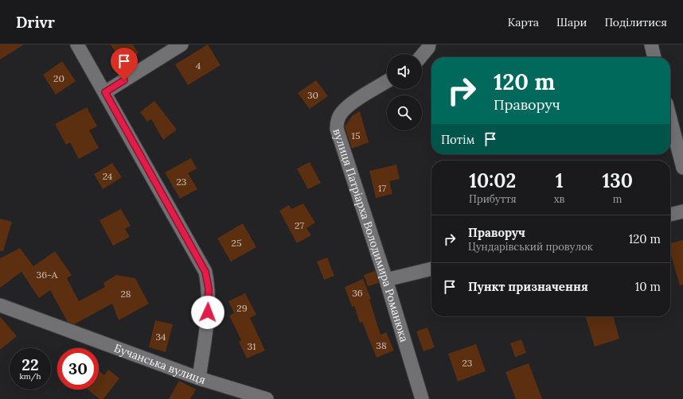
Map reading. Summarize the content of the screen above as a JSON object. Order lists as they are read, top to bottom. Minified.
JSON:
{"streets":{"street":["вулиця Патріарха Володимира Романюка","Бучанська вулиця"]},"house_numbers":["4","20","30","15","24","23","17","27","25","36-А","36","28","29","34","38","31","23"],"page":{"header":"Drivr","nav":["Карта","Шари","Поділитися"],"turn":["120 m","Праворуч"],"then":"Потім","eta":["10:02","Прибуття","1","хв","130","m"],"list":[{"name":"Праворуч","note":"Цундарівський провулок","value":"120 m"},{"name":"Пункт призначення","value":"10 m"}],"speed":"22 km/h","limit":"30"}}
